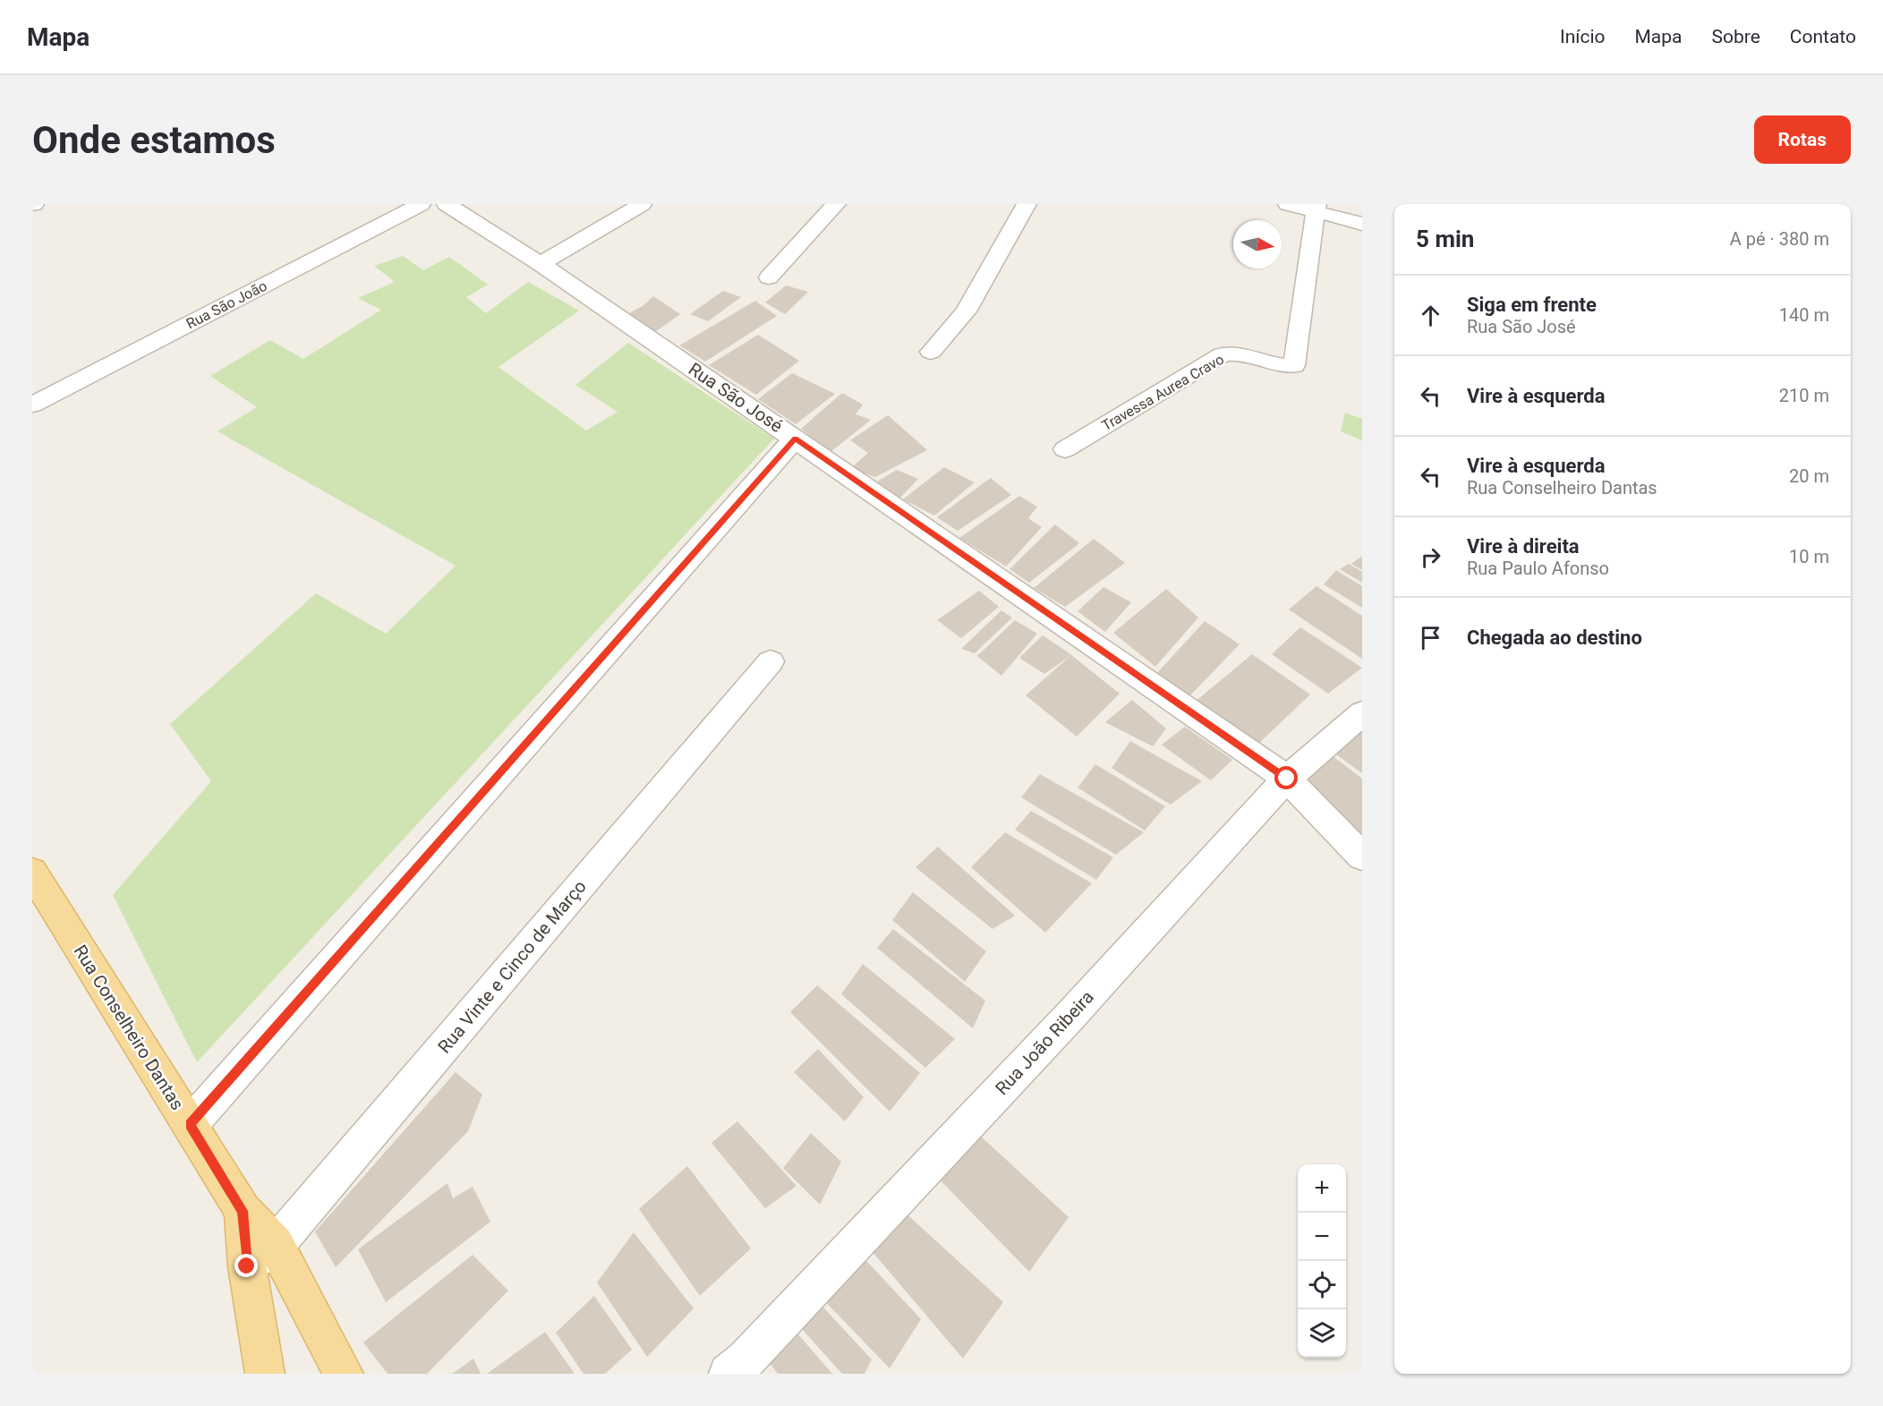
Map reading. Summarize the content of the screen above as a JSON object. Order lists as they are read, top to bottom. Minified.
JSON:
{"streets":{"main road":["Rua Conselheiro Dantas"],"street":["Rua São João","Travessa Aurea Cravo","Rua São José","Rua Vinte e Cinco de Março","Rua João Ribeira"]},"crossings":[["Rua São José","Rua João Ribeira"],["Rua Vinte e Cinco de Março","Rua Conselheiro Dantas"]],"north":"right","page":{"header":"Mapa","nav":["Início","Mapa","Sobre","Contato"],"buttons":"Rotas","title":"Onde estamos","heading":["5 min","A pé · 380 m"],"list":[["Siga em frente","Rua São José","140 m"],["Vire à esquerda","210 m"],["Vire à esquerda","Rua Conselheiro Dantas","20 m"],["Vire à direita","Rua Paulo Afonso","10 m"],"Chegada ao destino"],"map_buttons":["+","−"]}}
